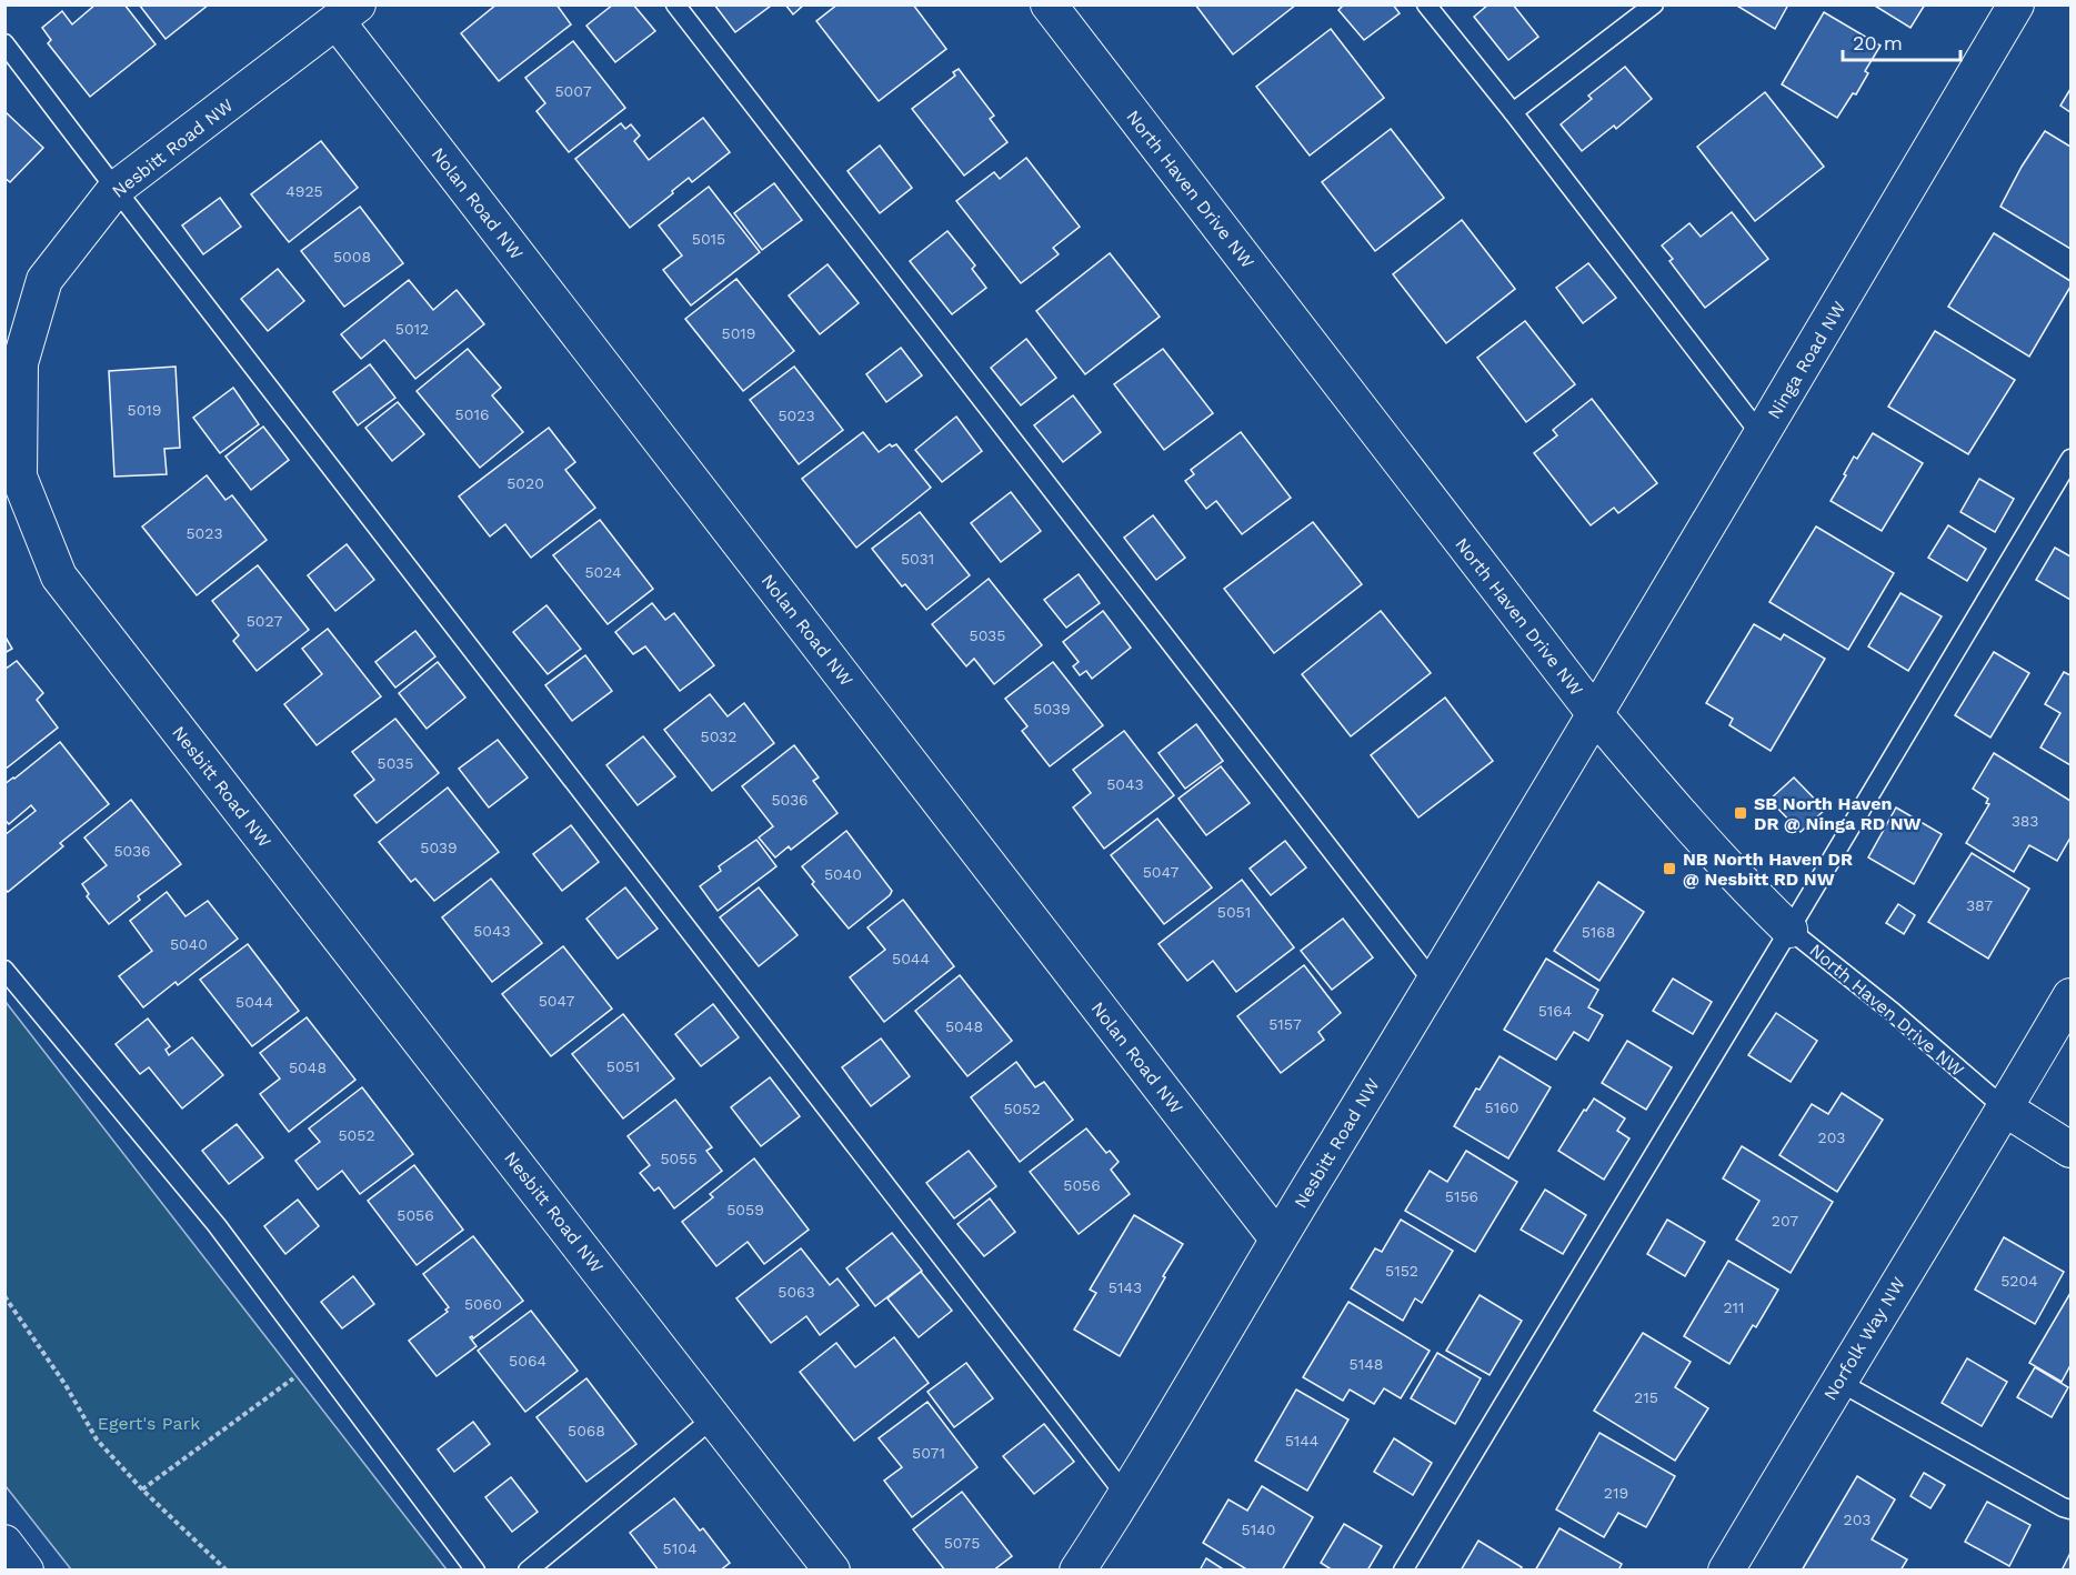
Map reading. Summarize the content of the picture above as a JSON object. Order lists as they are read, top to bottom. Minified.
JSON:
{"streets":{"street":["Nesbitt Road NW","North Haven Drive NW","Nolan Road NW","Ninga Road NW","Norfolk Way NW"]},"crossings":[["Nesbitt Road NW","North Haven Drive NW"],["Nesbitt Road NW","Nolan Road NW"],["Nesbitt Road NW","Ninga Road NW"],["North Haven Drive NW","Ninga Road NW"],["North Haven Drive NW","Norfolk Way NW"]],"parks":["Egert's Park"],"places":{"transit":["SB North Haven DR @ Ninga RD NW","NB North Haven DR @ Nesbitt RD NW"]},"house_numbers":["5007","4925","5015","5008","5012","5019","5019","5016","5023","5020","5023","5031","5024","5027","5035","5039","5032","5035","5043","5036","383","5039","5036","5047","5040","387","5051","5043","5168","5040","5044","5047","5044","5164","5157","5048","5051","5048","5160","5052","5052","203","5055","5056","5156","5059","5056","207","5152","5204","5143","5063","5060","211","5064","5148","215","5068","5144","5071","219","203","5140","5075","5104"],"scale_bar":"20 m"}
